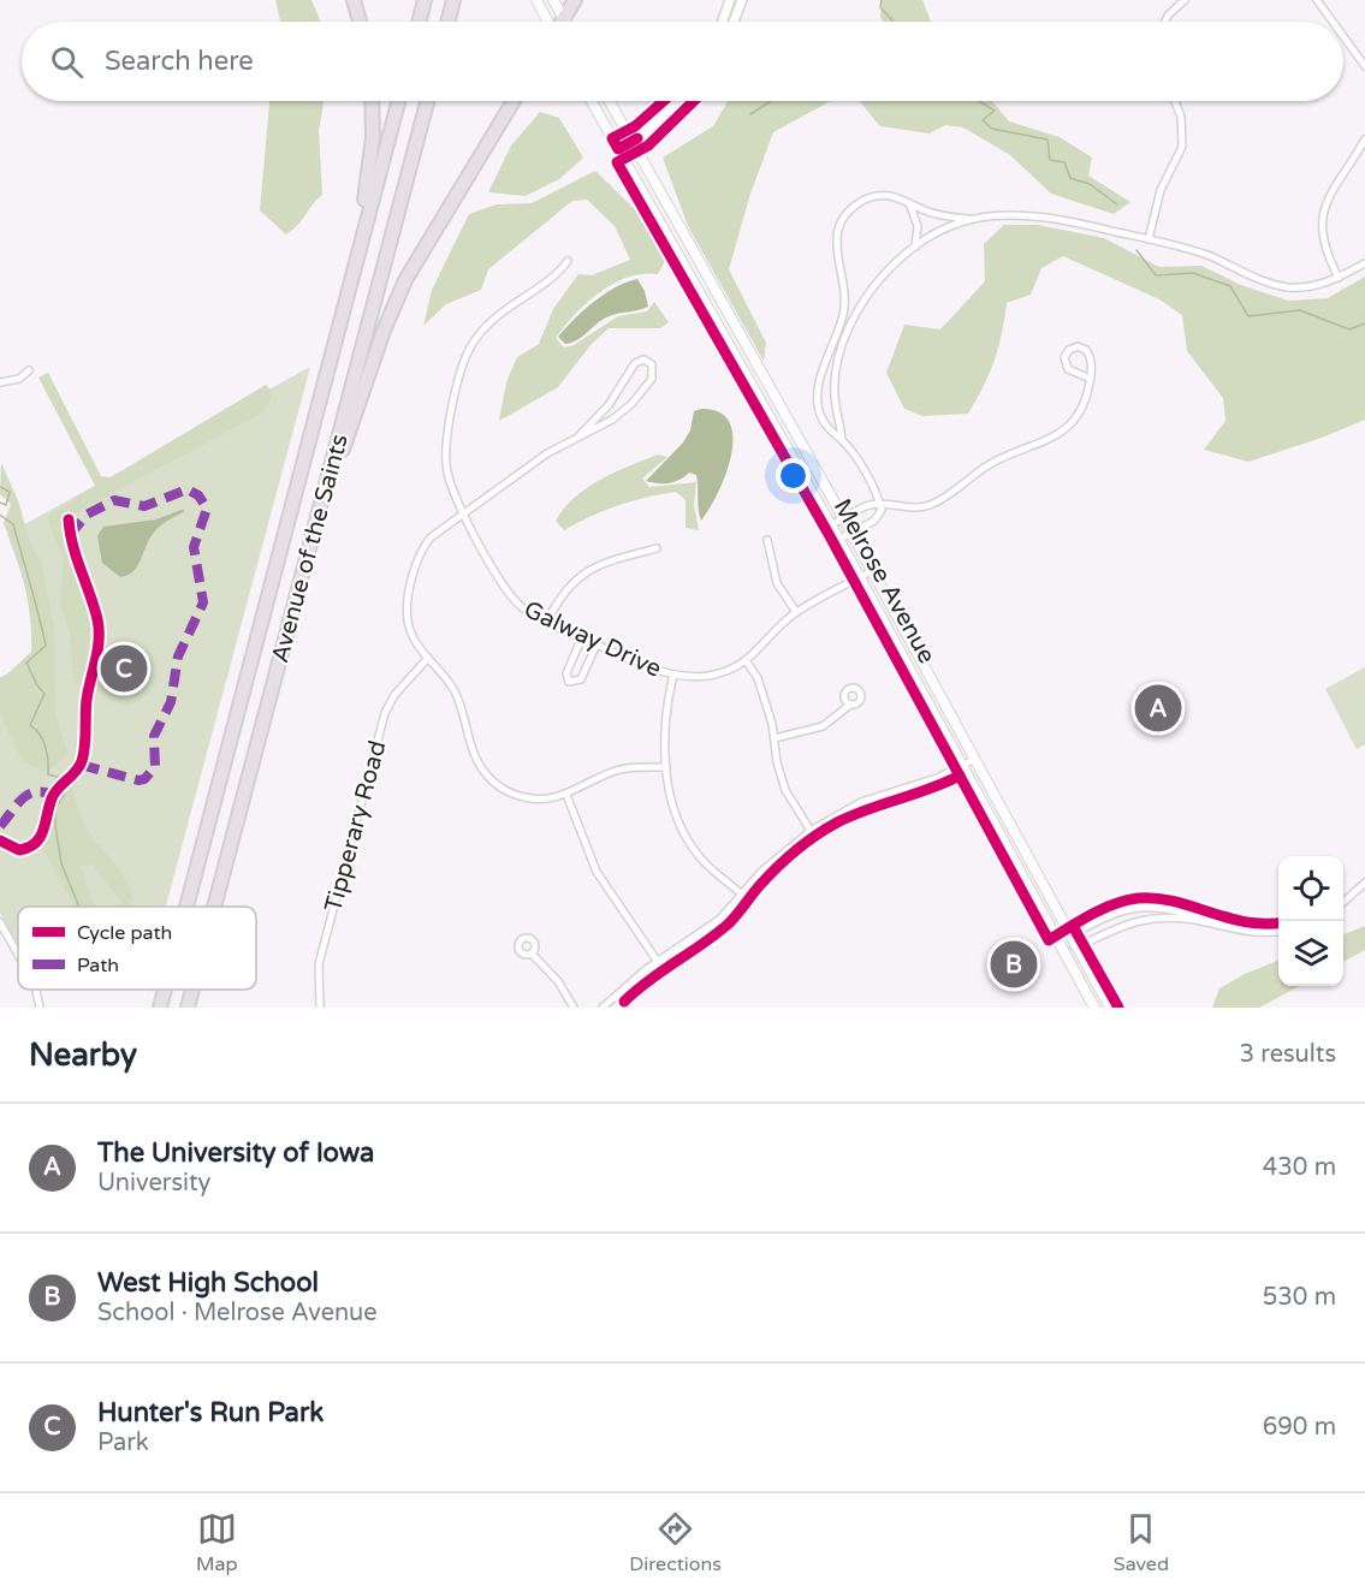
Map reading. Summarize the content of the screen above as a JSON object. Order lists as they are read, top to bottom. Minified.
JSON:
{"streets":{"highway":["Avenue of the Saints"],"main road":["Melrose Avenue"],"street":["Galway Drive","Tipperary Road"]},"crossings":[["Melrose Avenue","Galway Drive"]],"legend":["Cycle path","Path"],"page":{"search":"Search here","pins":["C","A","B"],"heading":["Nearby","3 results"],"list":[{"mark":"A","name":"The University of Iowa","note":"University","value":"430 m"},{"mark":"B","name":"West High School","note":"School · Melrose Avenue","value":"530 m"},{"mark":"C","name":"Hunter's Run Park","note":"Park","value":"690 m"}],"nav":["Map","Directions","Saved"]}}
